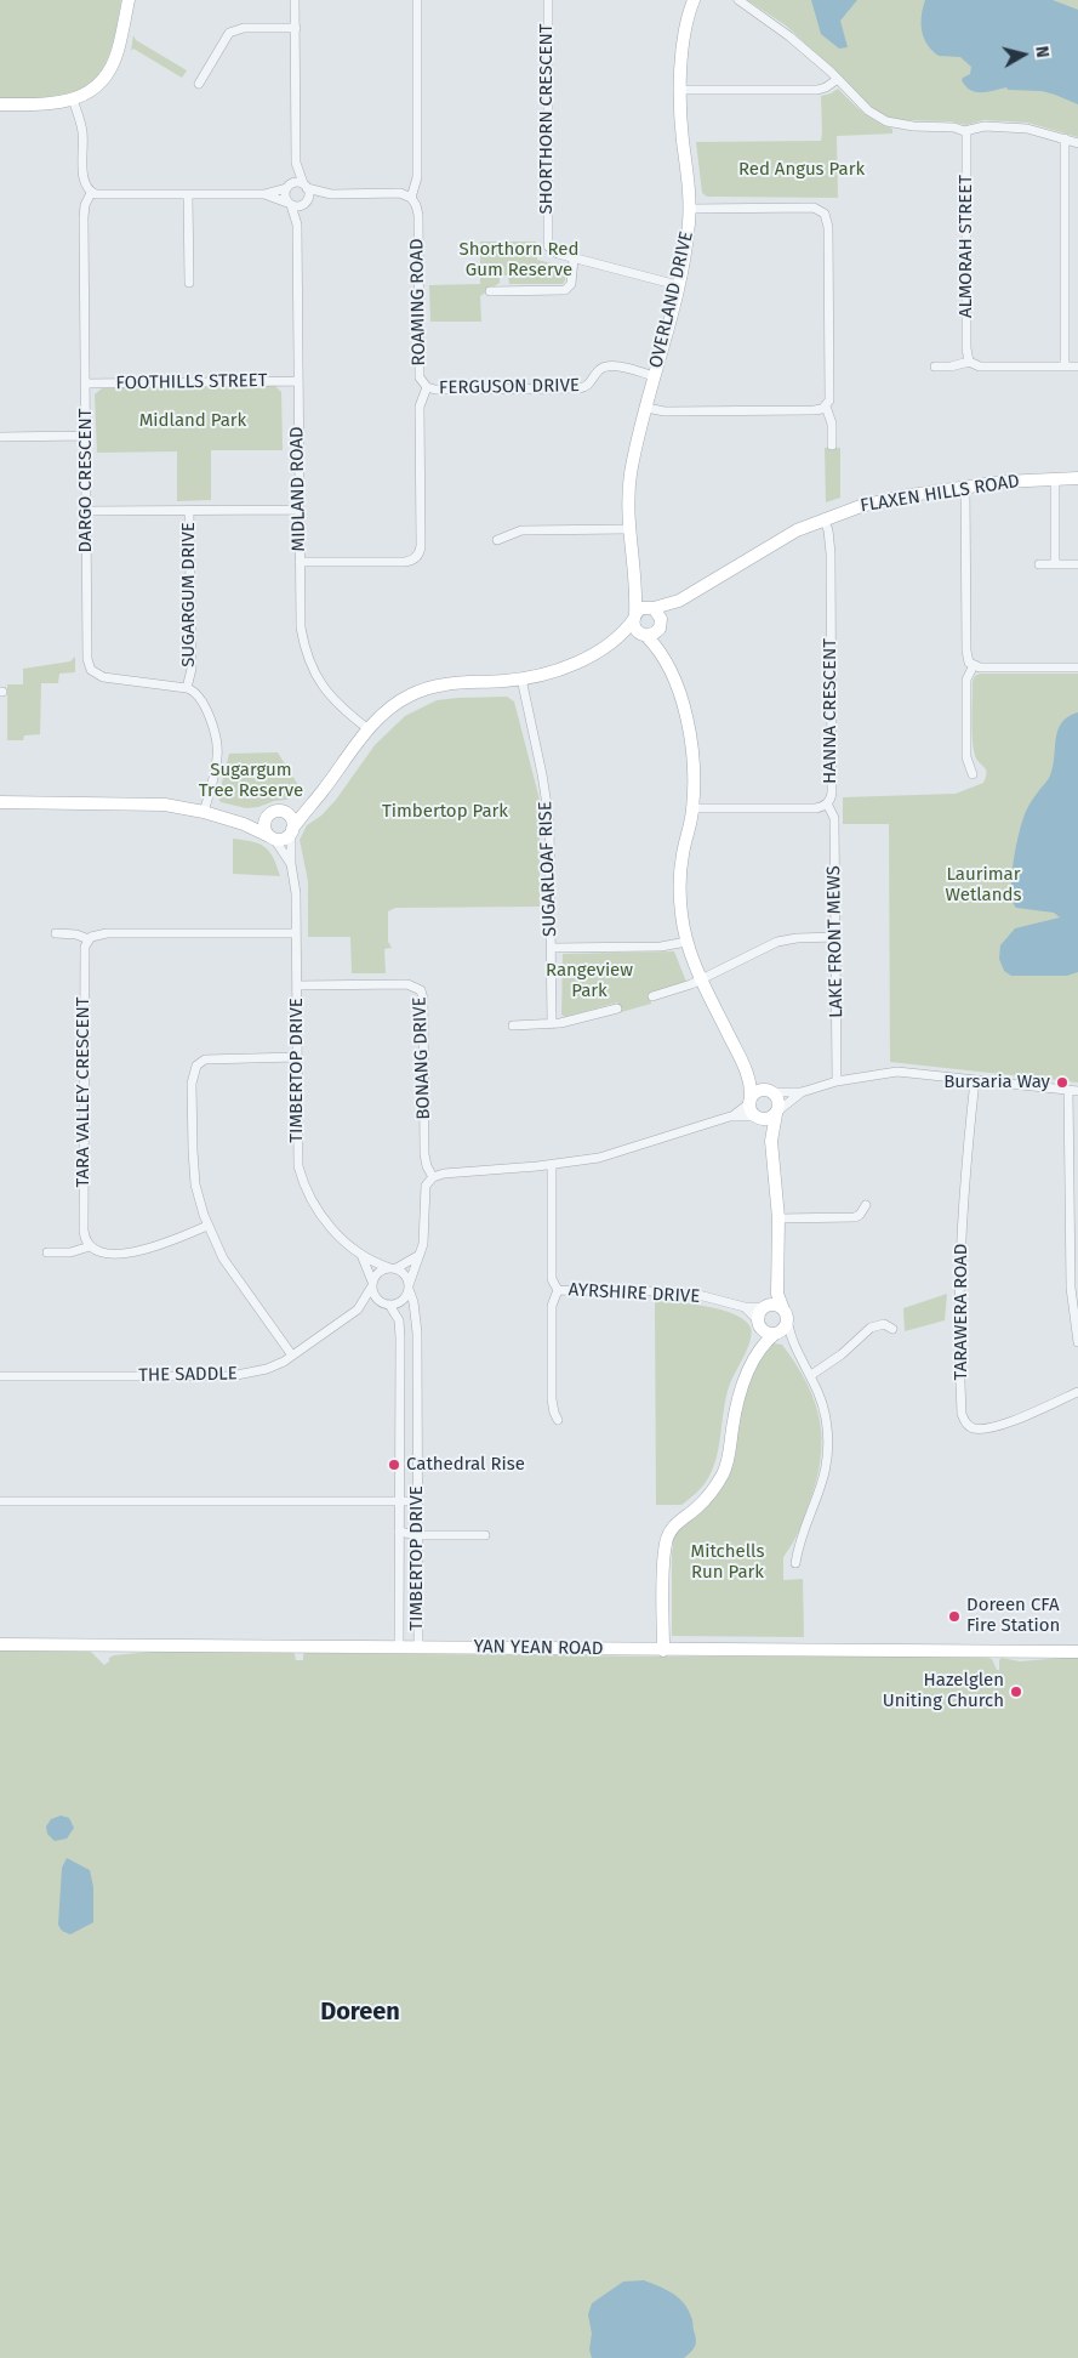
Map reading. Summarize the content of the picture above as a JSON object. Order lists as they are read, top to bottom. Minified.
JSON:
{"streets":{"street":["SHORTHORN CRESCENT","ALMORAH STREET","OVERLAND DRIVE","ROAMING ROAD","FOOTHILLS STREET","FERGUSON DRIVE","DARGO CRESCENT","MIDLAND ROAD","FLAXEN HILLS ROAD","SUGARGUM DRIVE","HANNA CRESCENT","SUGARLOAF RISE","LAKE FRONT MEWS","BONANG DRIVE","TIMBERTOP DRIVE","TARA VALLEY CRESCENT","AYRSHIRE DRIVE","TARAWERA ROAD","THE SADDLE","YAN YEAN ROAD"]},"crossings":[["SHORTHORN CRESCENT","OVERLAND DRIVE"],["OVERLAND DRIVE","FERGUSON DRIVE"],["OVERLAND DRIVE","FLAXEN HILLS ROAD"],["ROAMING ROAD","FERGUSON DRIVE"],["ROAMING ROAD","MIDLAND ROAD"],["FOOTHILLS STREET","DARGO CRESCENT"],["FOOTHILLS STREET","MIDLAND ROAD"],["DARGO CRESCENT","SUGARGUM DRIVE"],["FLAXEN HILLS ROAD","HANNA CRESCENT"],["HANNA CRESCENT","LAKE FRONT MEWS"],["BONANG DRIVE","TIMBERTOP DRIVE"],["TIMBERTOP DRIVE","THE SADDLE"],["TIMBERTOP DRIVE","YAN YEAN ROAD"]],"districts":["Doreen"],"parks":["Red Angus Park","Shorthorn Red Gum Reserve","Midland Park","Sugargum Tree Reserve","Timbertop Park","Laurimar Wetlands","Rangeview Park","Mitchells Run Park"],"places":["Bursaria Way","Cathedral Rise","Doreen CFA Fire Station","Hazelglen Uniting Church"],"north":"right"}
